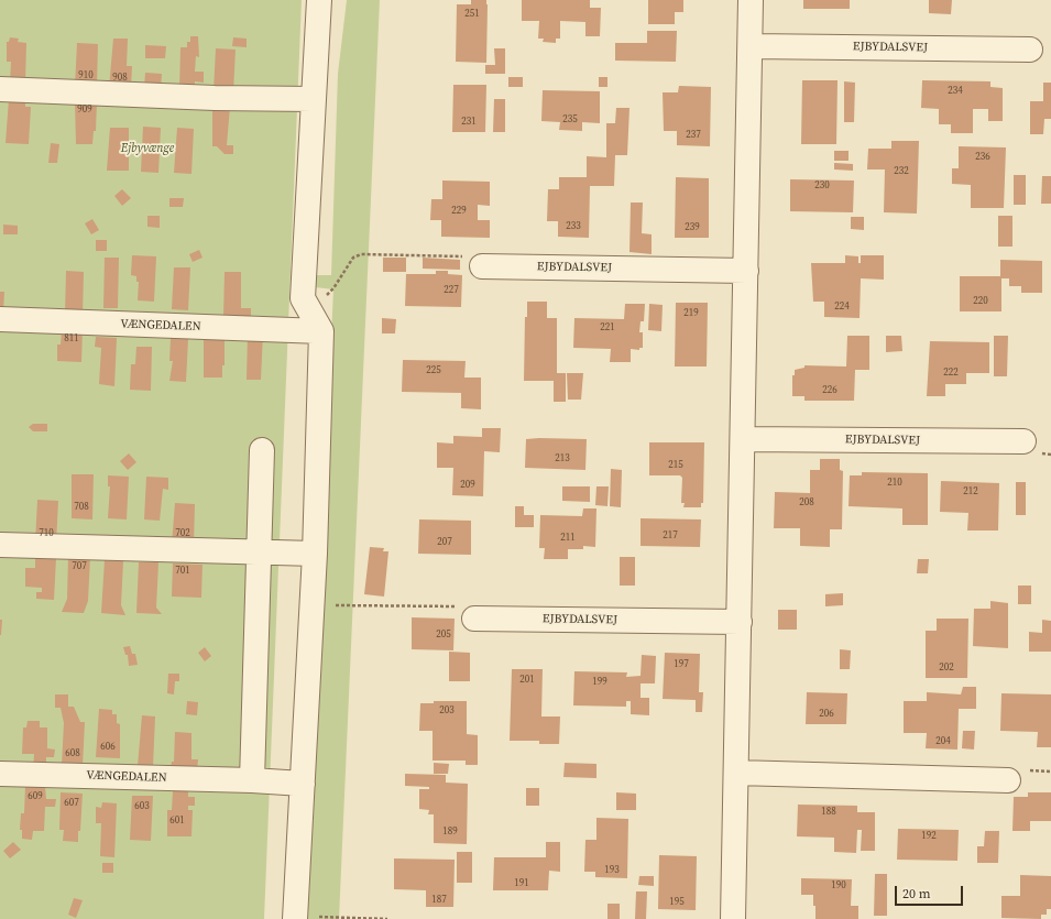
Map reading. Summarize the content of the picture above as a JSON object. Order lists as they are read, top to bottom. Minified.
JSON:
{"streets":{"street":["EJBYDALSVEJ","VÆNGEDALEN"]},"parks":["Ejbyvænge"],"house_numbers":["251","910","908","234","909","235","231","237","236","232","230","229","233","239","227","220","224","219","221","811","225","222","226","213","215","210","209","212","208","708","710","702","217","211","207","707","701","205","197","202","201","199","203","206","204","606","608","609","607","603","188","601","189","192","193","191","190","187","195"],"scale_bar":"20 m"}
